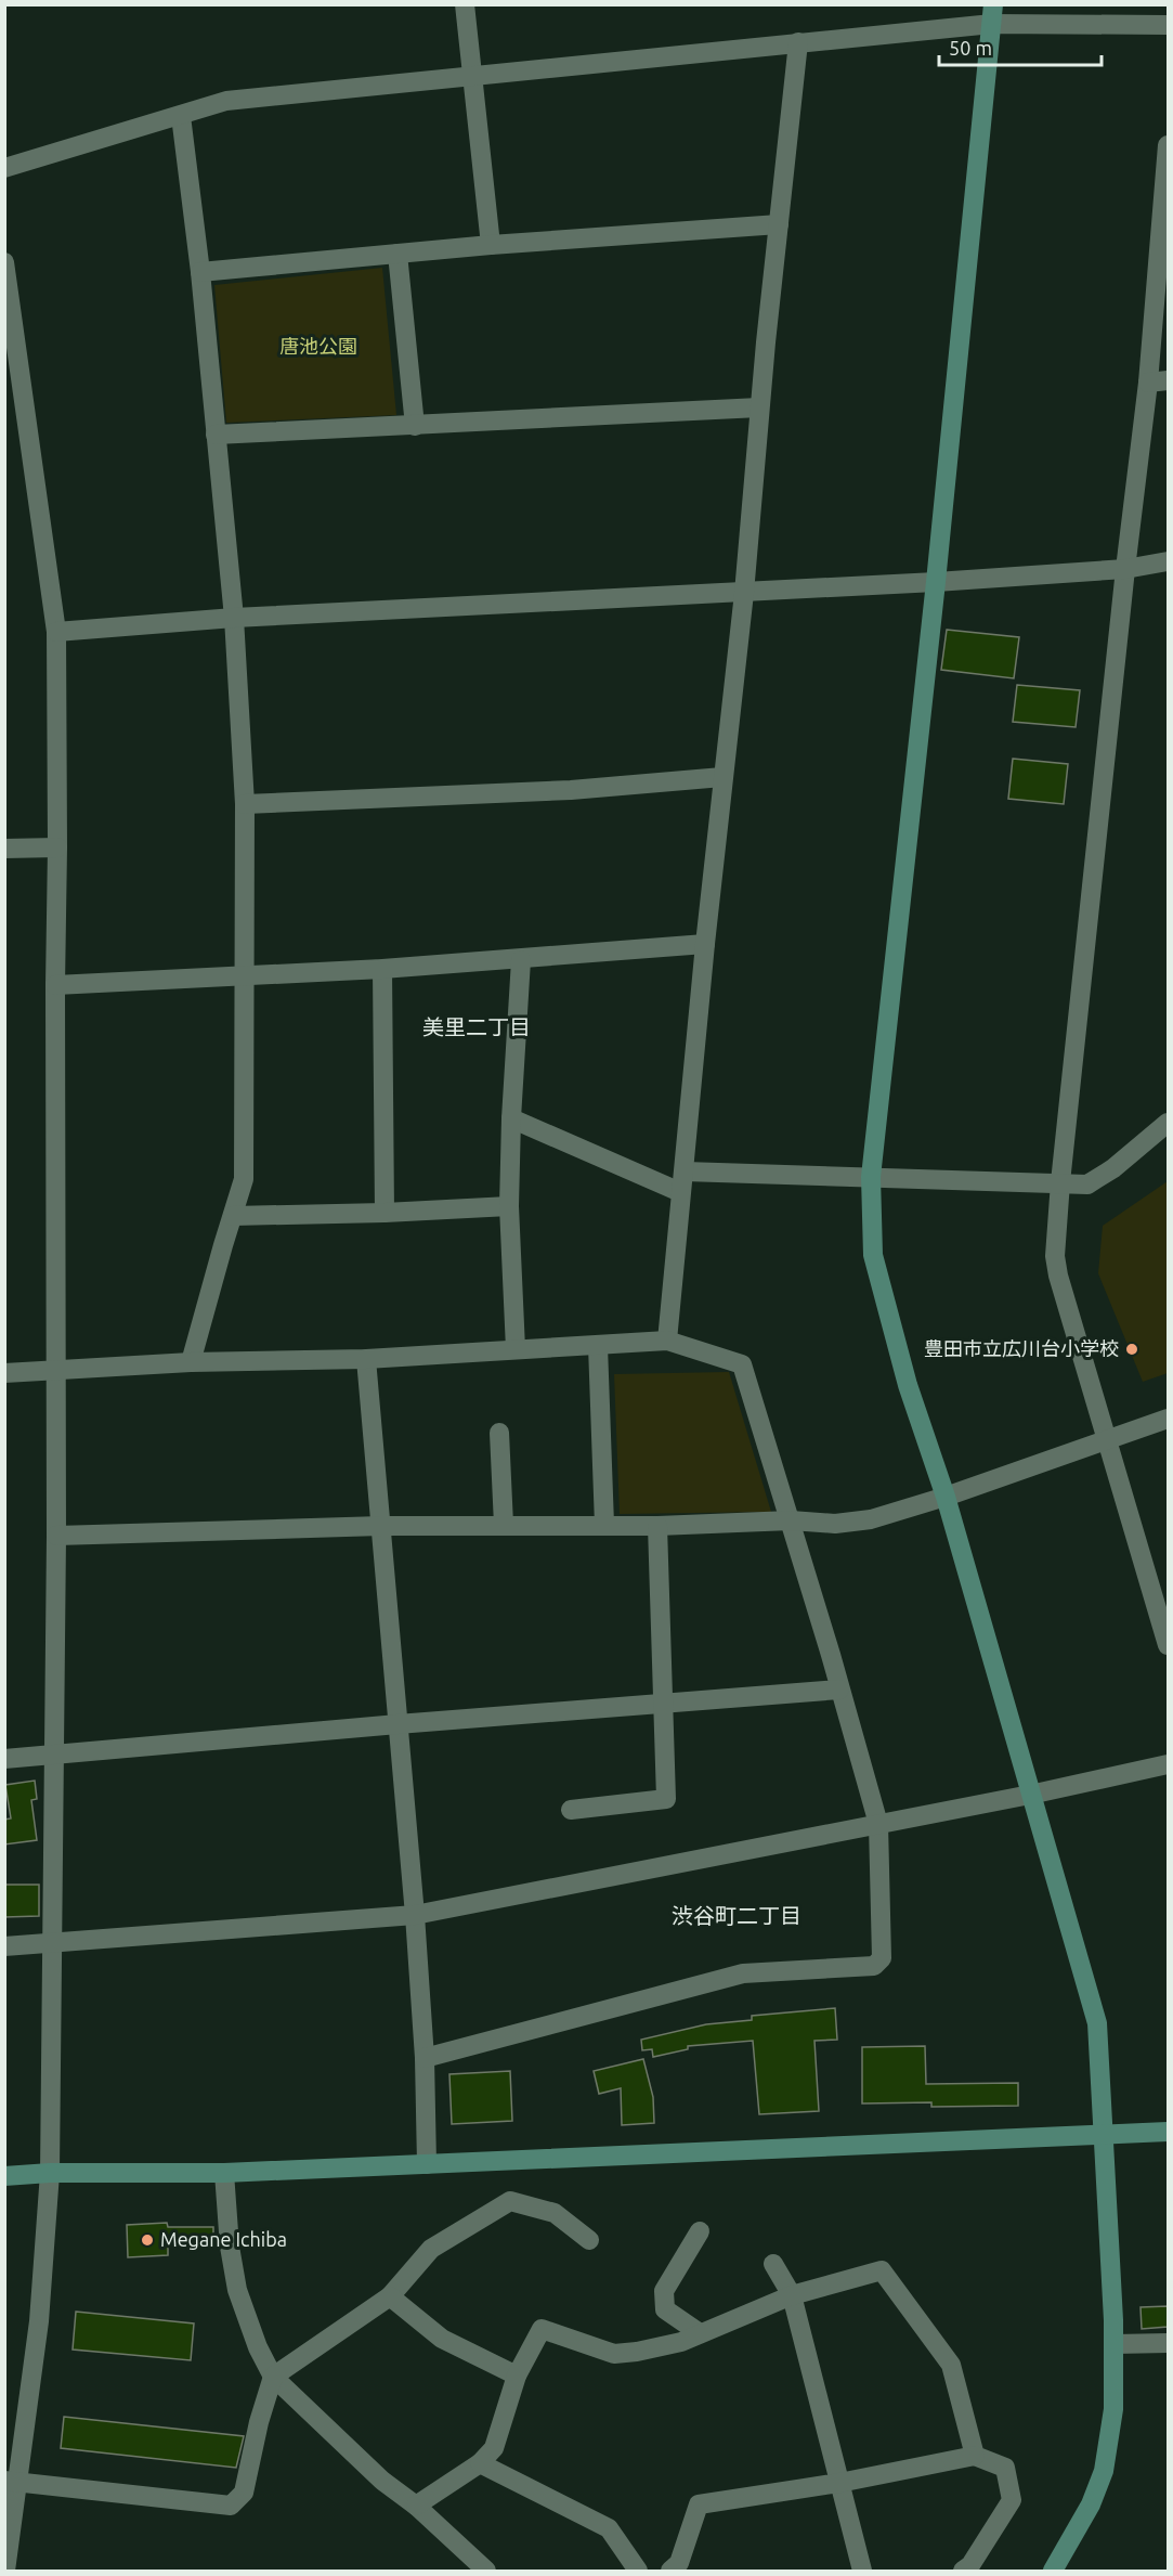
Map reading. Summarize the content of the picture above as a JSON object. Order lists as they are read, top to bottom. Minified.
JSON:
{"districts":["美里二丁目","渋谷町二丁目"],"parks":["唐池公園"],"places":["豊田市立広川台小学校","Megane Ichiba"],"scale_bar":"50 m"}
